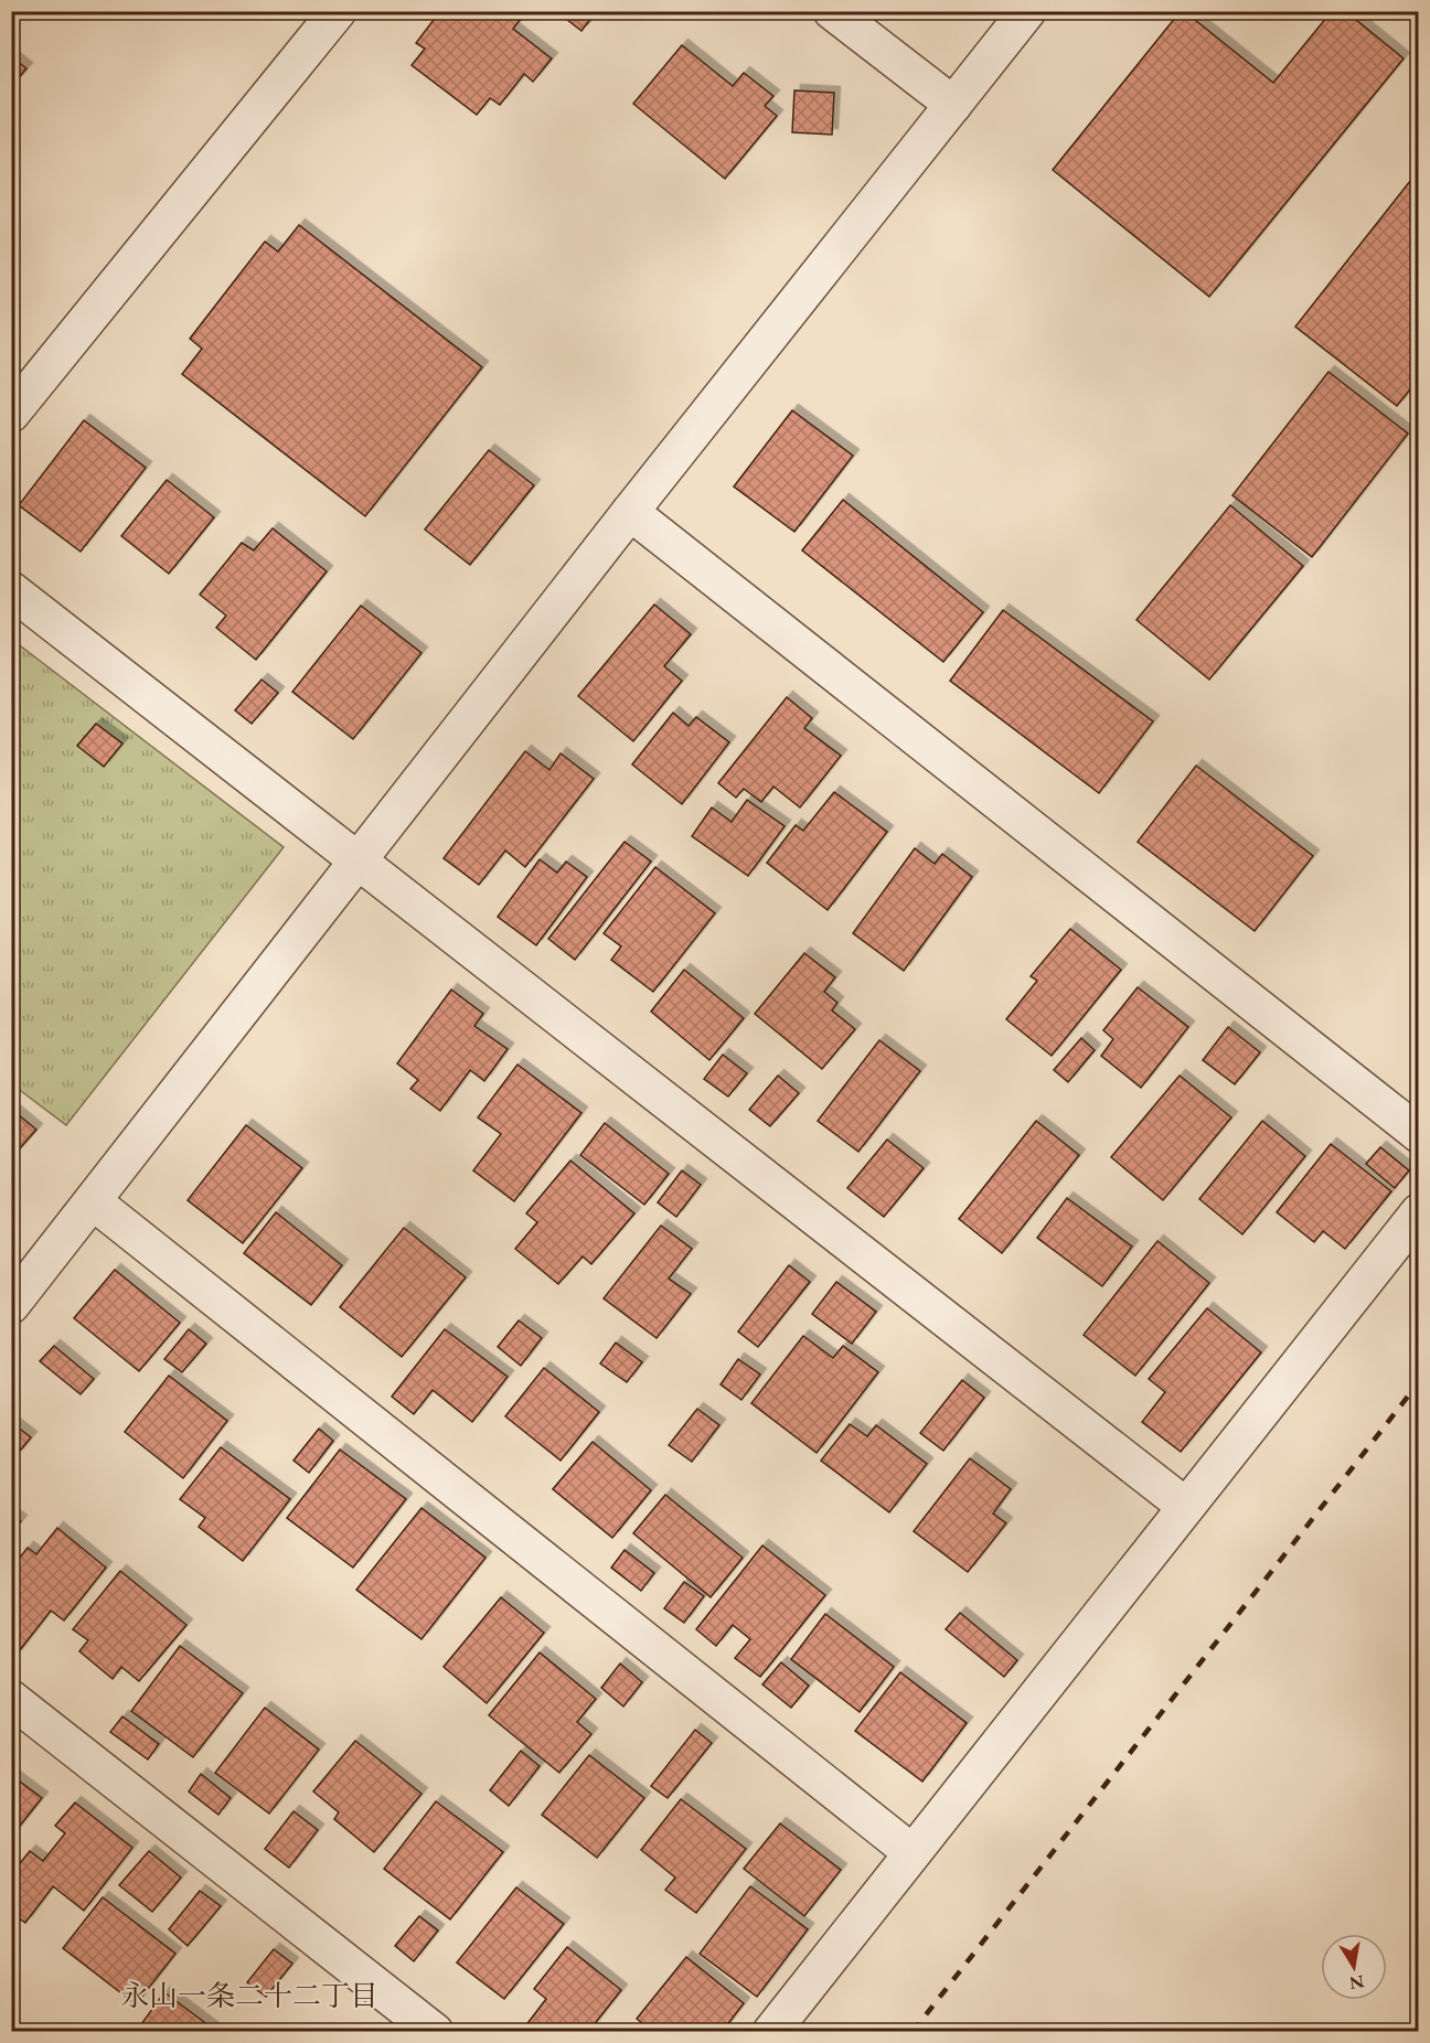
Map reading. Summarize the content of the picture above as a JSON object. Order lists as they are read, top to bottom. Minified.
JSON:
{"districts":["永山一条二十二丁目"],"north":"bottom"}
